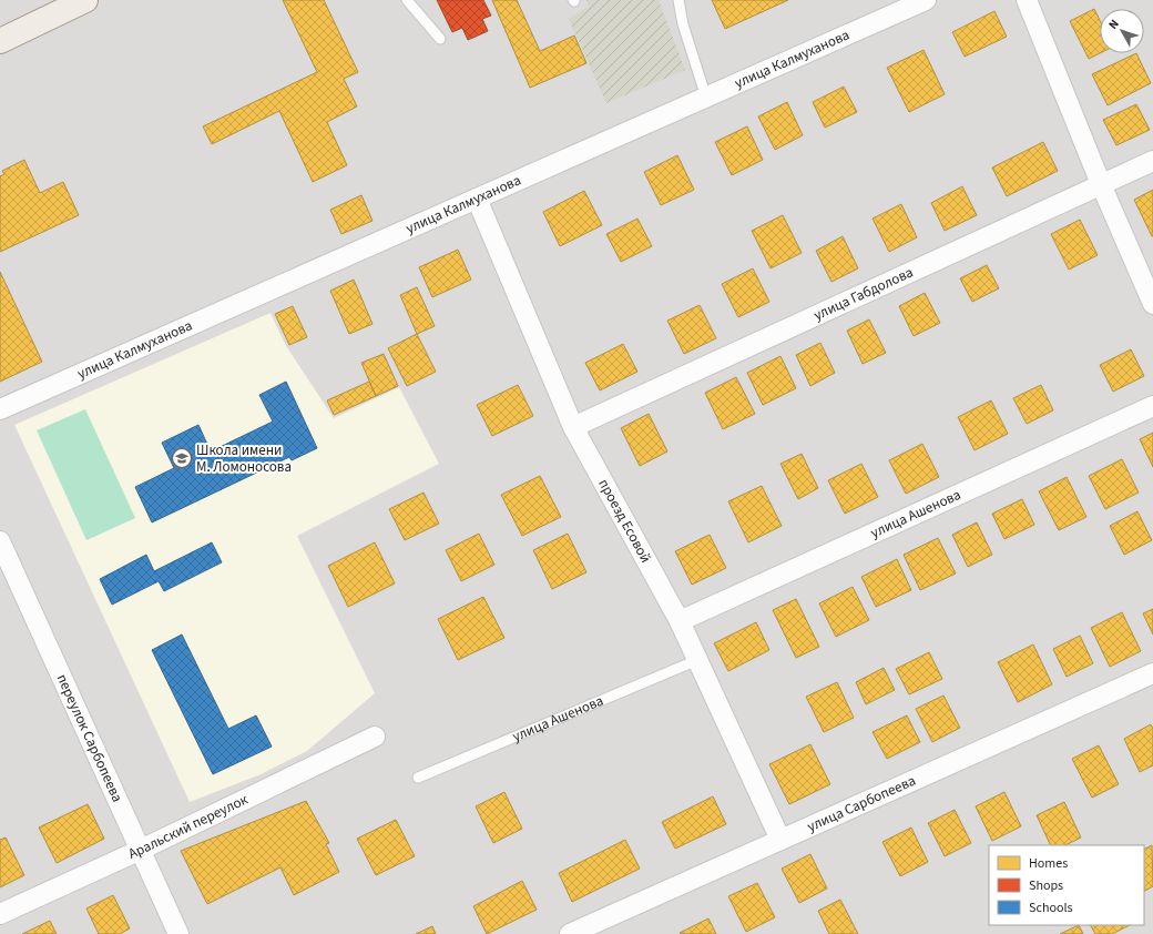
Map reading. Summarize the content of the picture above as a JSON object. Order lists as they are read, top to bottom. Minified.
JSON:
{"streets":{"street":["улица Калмуханова","улица Габдолова","улица Ашенова","проезд Есовой","переулок Сарбопеева","улица Сарбопеева","Аральский переулок"]},"crossings":[["улица Калмуханова","проезд Есовой"],["улица Габдолова","проезд Есовой"],["улица Ашенова","проезд Есовой"],["проезд Есовой","улица Сарбопеева"],["переулок Сарбопеева","Аральский переулок"]],"places":{"school or university":["Школа имени М. Ломоносова"]},"legend":["Homes","Shops","Schools"],"north":"top left"}
